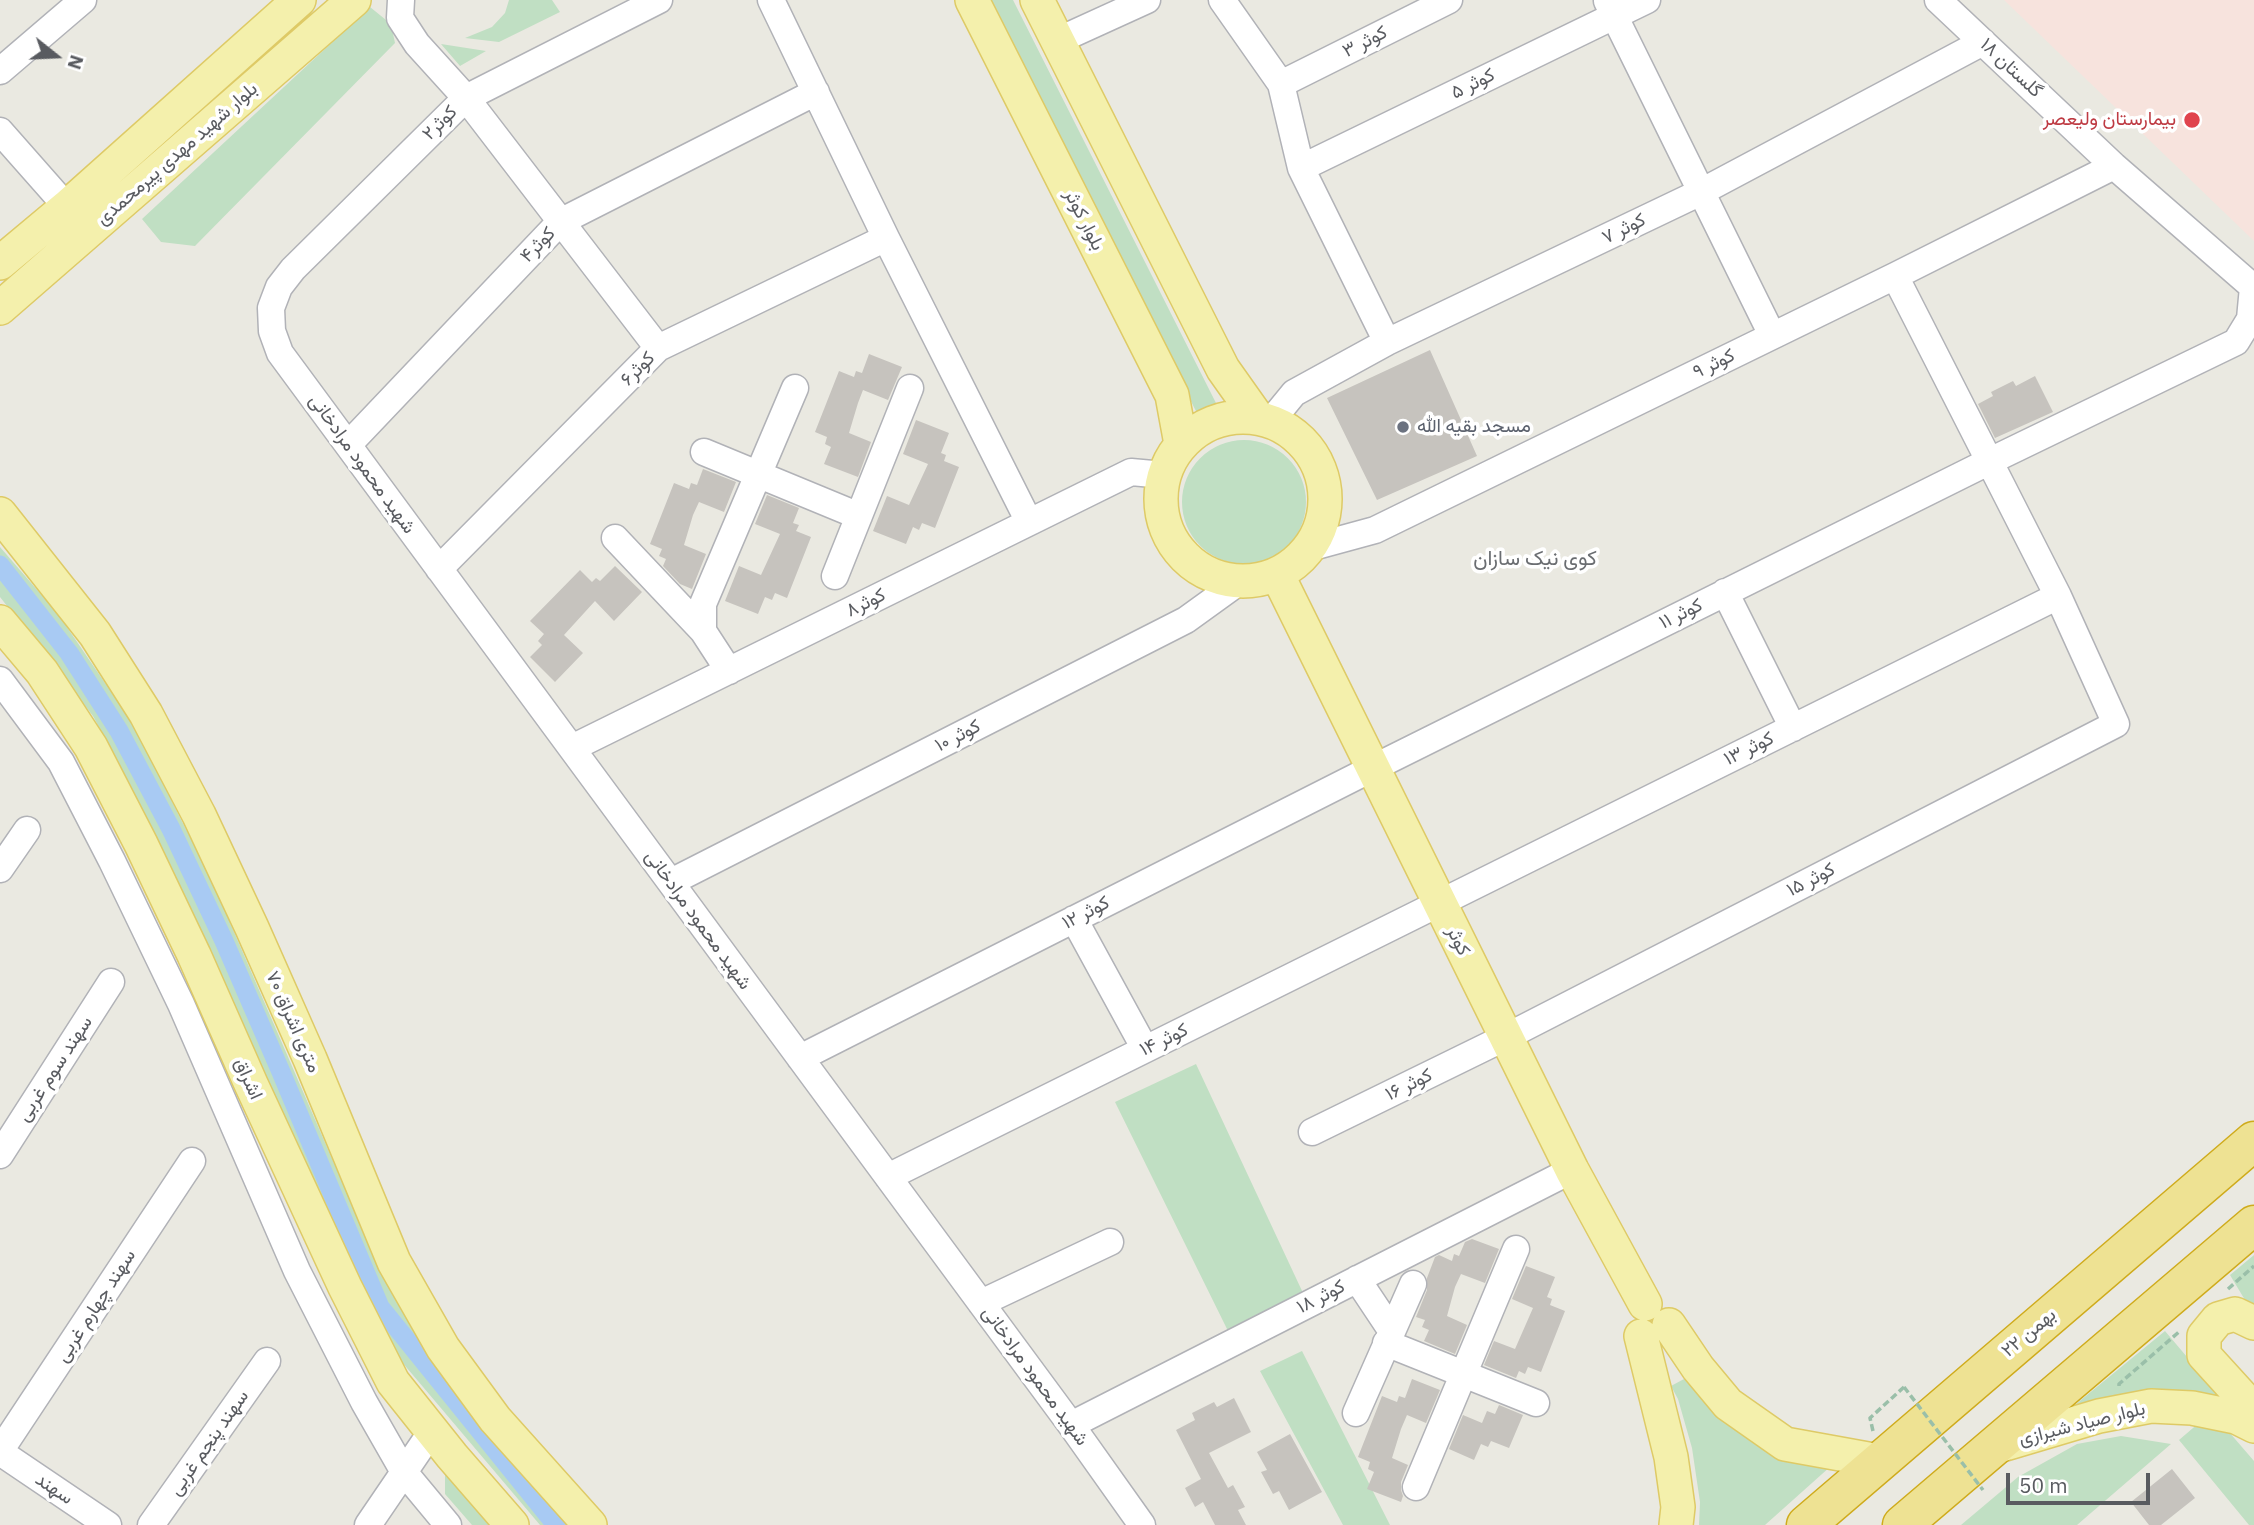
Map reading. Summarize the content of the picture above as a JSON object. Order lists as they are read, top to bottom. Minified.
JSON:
{"streets":{"highway":["۲۲ بهمن"],"main road":["بلوار شهید مهدی پیرمحمدی","بلوار کوثر","کوثر","۷۰ متری اشراق","اشراق","بلوار صیاد شیرازی"],"street":["کوثر ۳","گلستان ۱۸","کوثر ۵","کوثر۲","کوثر ۷","کوثر۴","کوثر ۹","کوثر۶","شهید محمود مرادخانی","کوثر۸","کوثر ۱۱","کوثر ۱۰","کوثر ۱۳","۱۵ کوثر","کوثر ۱۲","کوثر ۱۴","سهند سوم غربی","کوثر ۱۶","کوثر ۱۸","سهند چهارم غربی","سهند پنجم غربی","سهند"]},"crossings":[["گلستان ۱۸","کوثر ۷"],["گلستان ۱۸","کوثر ۹"],["گلستان ۱۸","کوثر ۱۱"],["کوثر۲","شهید محمود مرادخانی"],["بلوار کوثر","کوثر ۷"],["بلوار کوثر","کوثر ۹"],["بلوار کوثر","کوثر۸"],["بلوار کوثر","کوثر ۱۰"],["بلوار کوثر","کوثر"],["کوثر ۷","کوثر ۹"],["کوثر ۷","کوثر۸"],["کوثر ۷","کوثر ۱۰"],["کوثر ۷","کوثر"],["کوثر۴","شهید محمود مرادخانی"],["کوثر ۹","کوثر۸"],["کوثر ۹","کوثر ۱۰"],["کوثر ۹","کوثر"],["کوثر۶","شهید محمود مرادخانی"],["شهید محمود مرادخانی","کوثر۸"],["شهید محمود مرادخانی","کوثر ۱۰"],["شهید محمود مرادخانی","کوثر ۱۲"],["شهید محمود مرادخانی","کوثر ۱۴"],["شهید محمود مرادخانی","کوثر ۱۸"],["کوثر۸","کوثر ۱۰"],["کوثر۸","کوثر"],["کوثر ۱۱","کوثر ۱۲"],["کوثر ۱۱","کوثر"],["کوثر ۱۰","کوثر"],["کوثر ۱۳","۱۵ کوثر"],["کوثر ۱۳","کوثر"],["کوثر ۱۳","کوثر ۱۴"],["۱۵ کوثر","کوثر"],["۱۵ کوثر","کوثر ۱۶"],["کوثر ۱۲","کوثر"],["کوثر","کوثر ۱۴"],["کوثر","کوثر ۱۶"],["کوثر","کوثر ۱۸"],["سهند چهارم غربی","سهند"]],"districts":["کوی نیک سازان"],"places":["بیمارستان ولیعصر","مسجد بقیه الله"],"scale_bar":"50 m","north":"right"}
